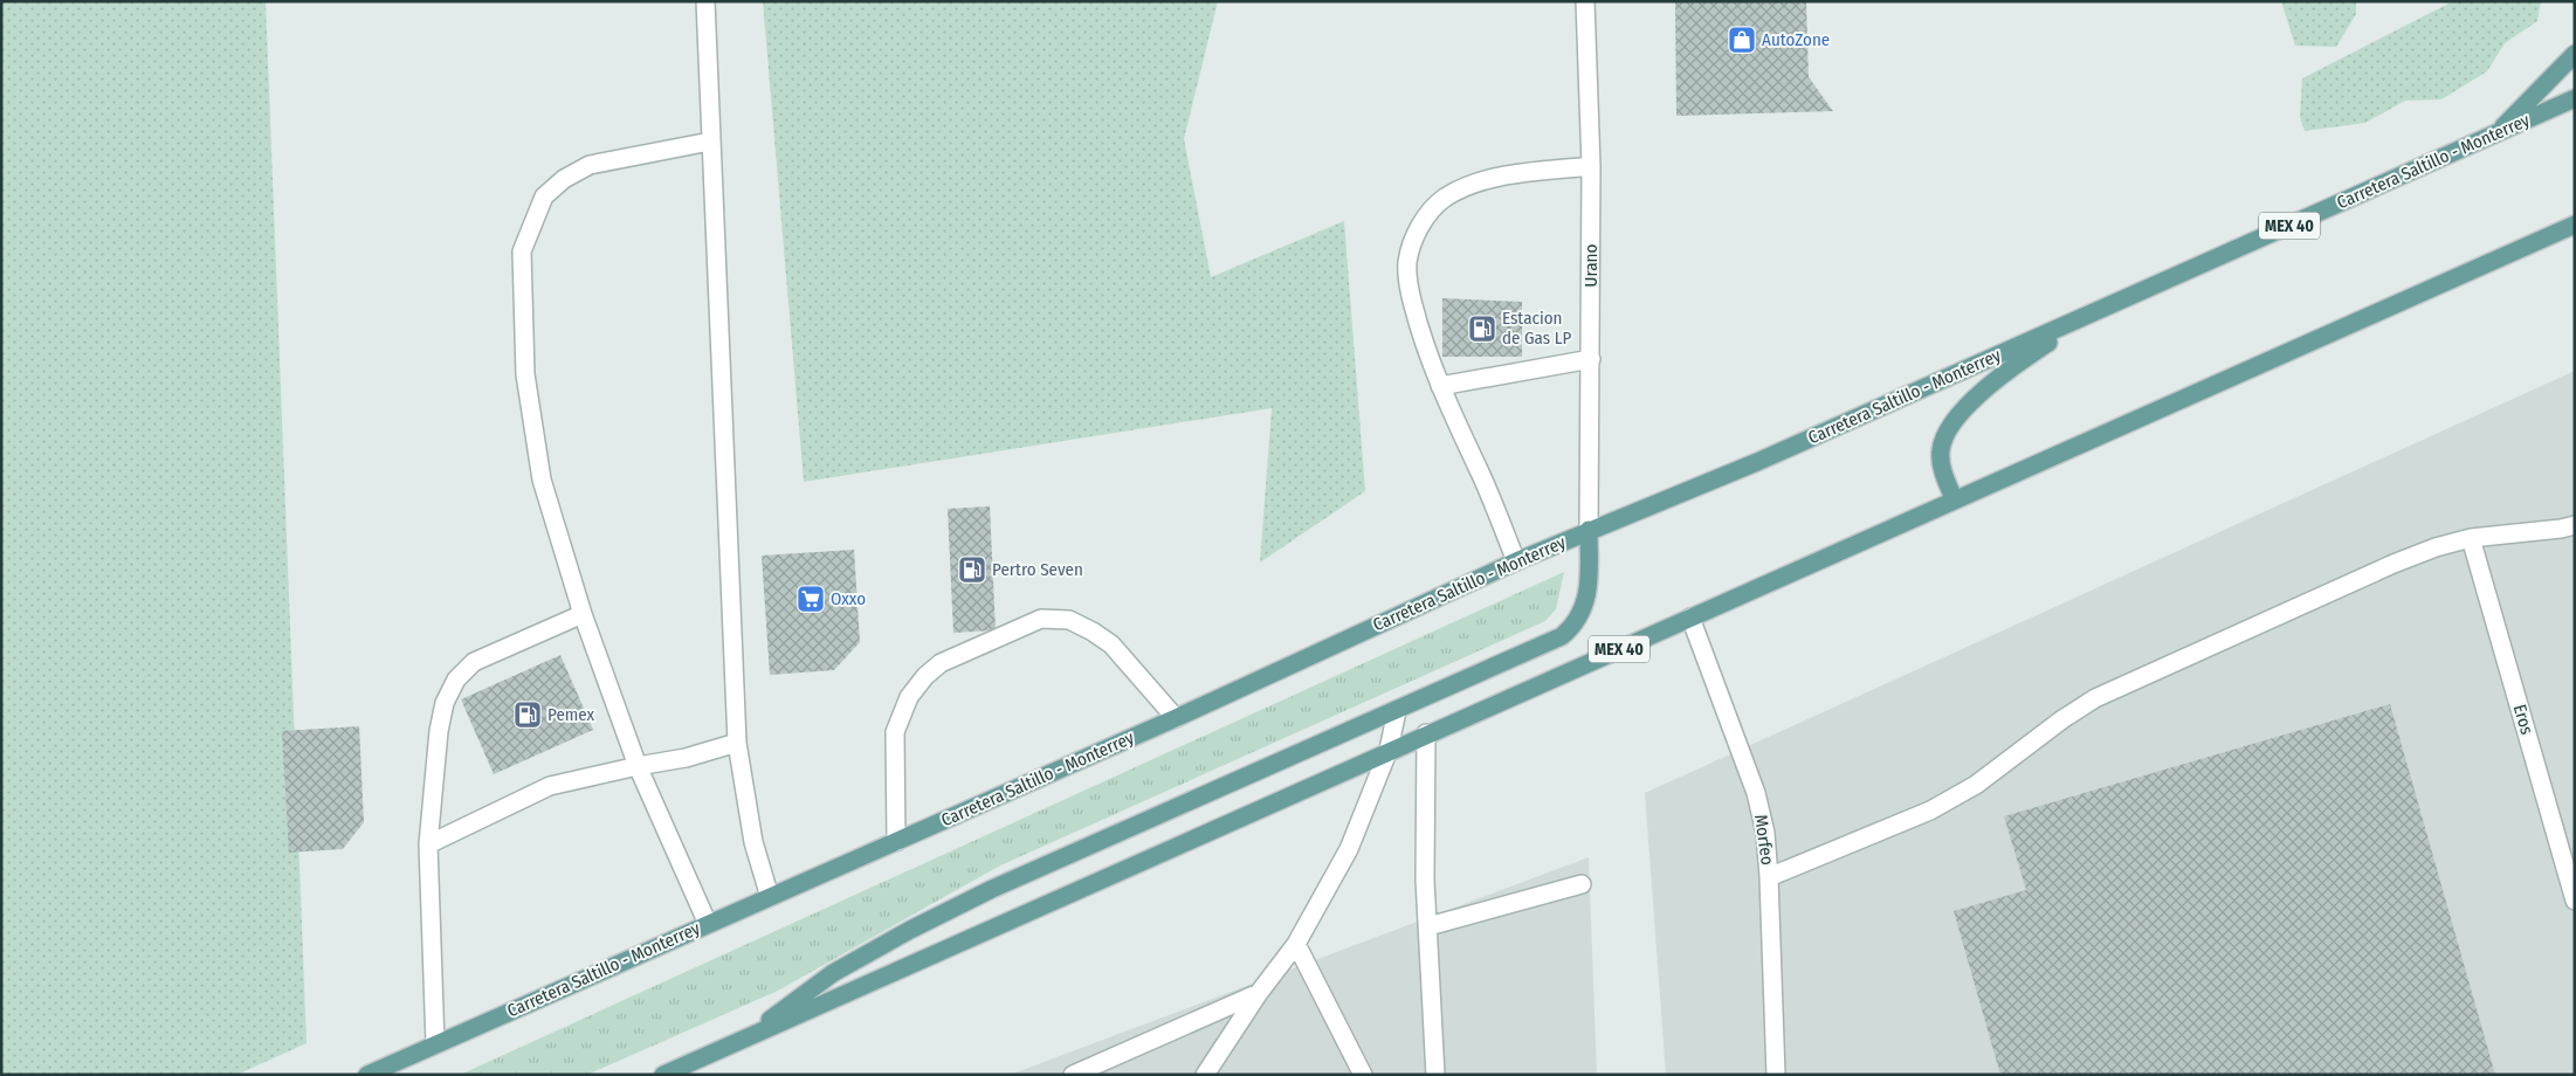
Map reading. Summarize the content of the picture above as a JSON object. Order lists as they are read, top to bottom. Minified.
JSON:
{"streets":{"main road":["Carretera Saltillo - Monterrey","MEX 40"],"street":["Urano","Eros","Morfeo"]},"crossings":[["Carretera Saltillo - Monterrey","Urano"],["MEX 40","Morfeo"]],"places":{"shop":["AutoZone"],"fuel station":["Estacion de Gas LP","Pertro Seven","Pemex"],"supermarket":["Oxxo"]}}
